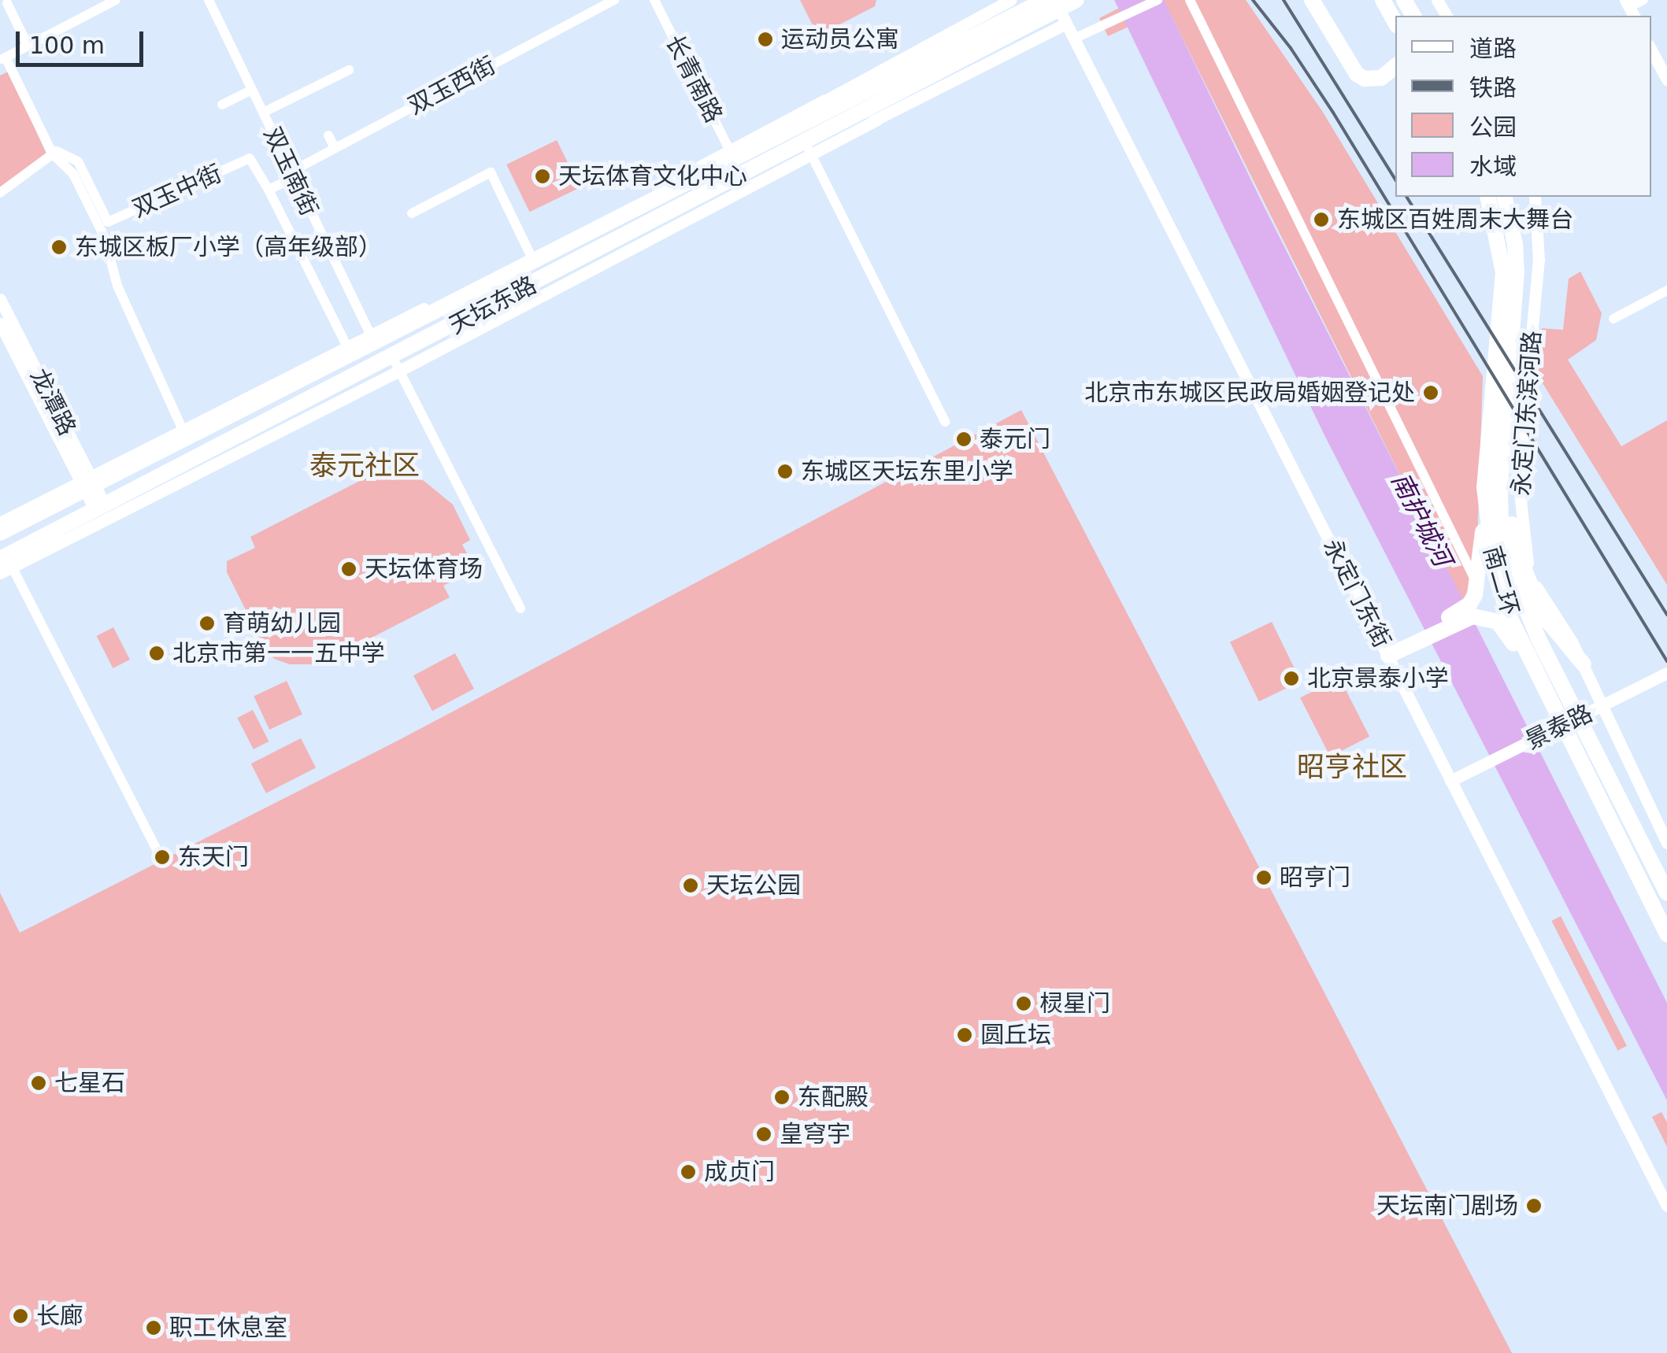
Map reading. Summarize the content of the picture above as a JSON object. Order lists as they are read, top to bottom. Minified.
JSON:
{"streets":{"main road":["天坛东路","南二环"],"street":["长青南路","双玉西街","双玉南街","双玉中街","龙潭路","永定门东滨河路","永定门东街","景泰路"]},"crossings":[["长青南路","天坛东路"],["双玉西街","双玉南街"],["双玉南街","天坛东路"],["天坛东路","龙潭路"],["永定门东滨河路","景泰路"],["永定门东街","景泰路"]],"districts":["泰元社区","昭亨社区"],"water":["南护城河"],"places":["运动员公寓","天坛体育文化中心","东城区百姓周末大舞台","东城区板厂小学（高年级部）","北京市东城区民政局婚姻登记处","泰元门","东城区天坛东里小学","天坛体育场","育萌幼儿园","北京市第一一五中学","北京景泰小学","东天门","昭亨门","天坛公园","棂星门","圆丘坛","七星石","东配殿","皇穹宇","成贞门","天坛南门剧场","长廊","职工休息室"],"legend":["道路","铁路","公园","水域"],"scale_bar":"100 m"}
